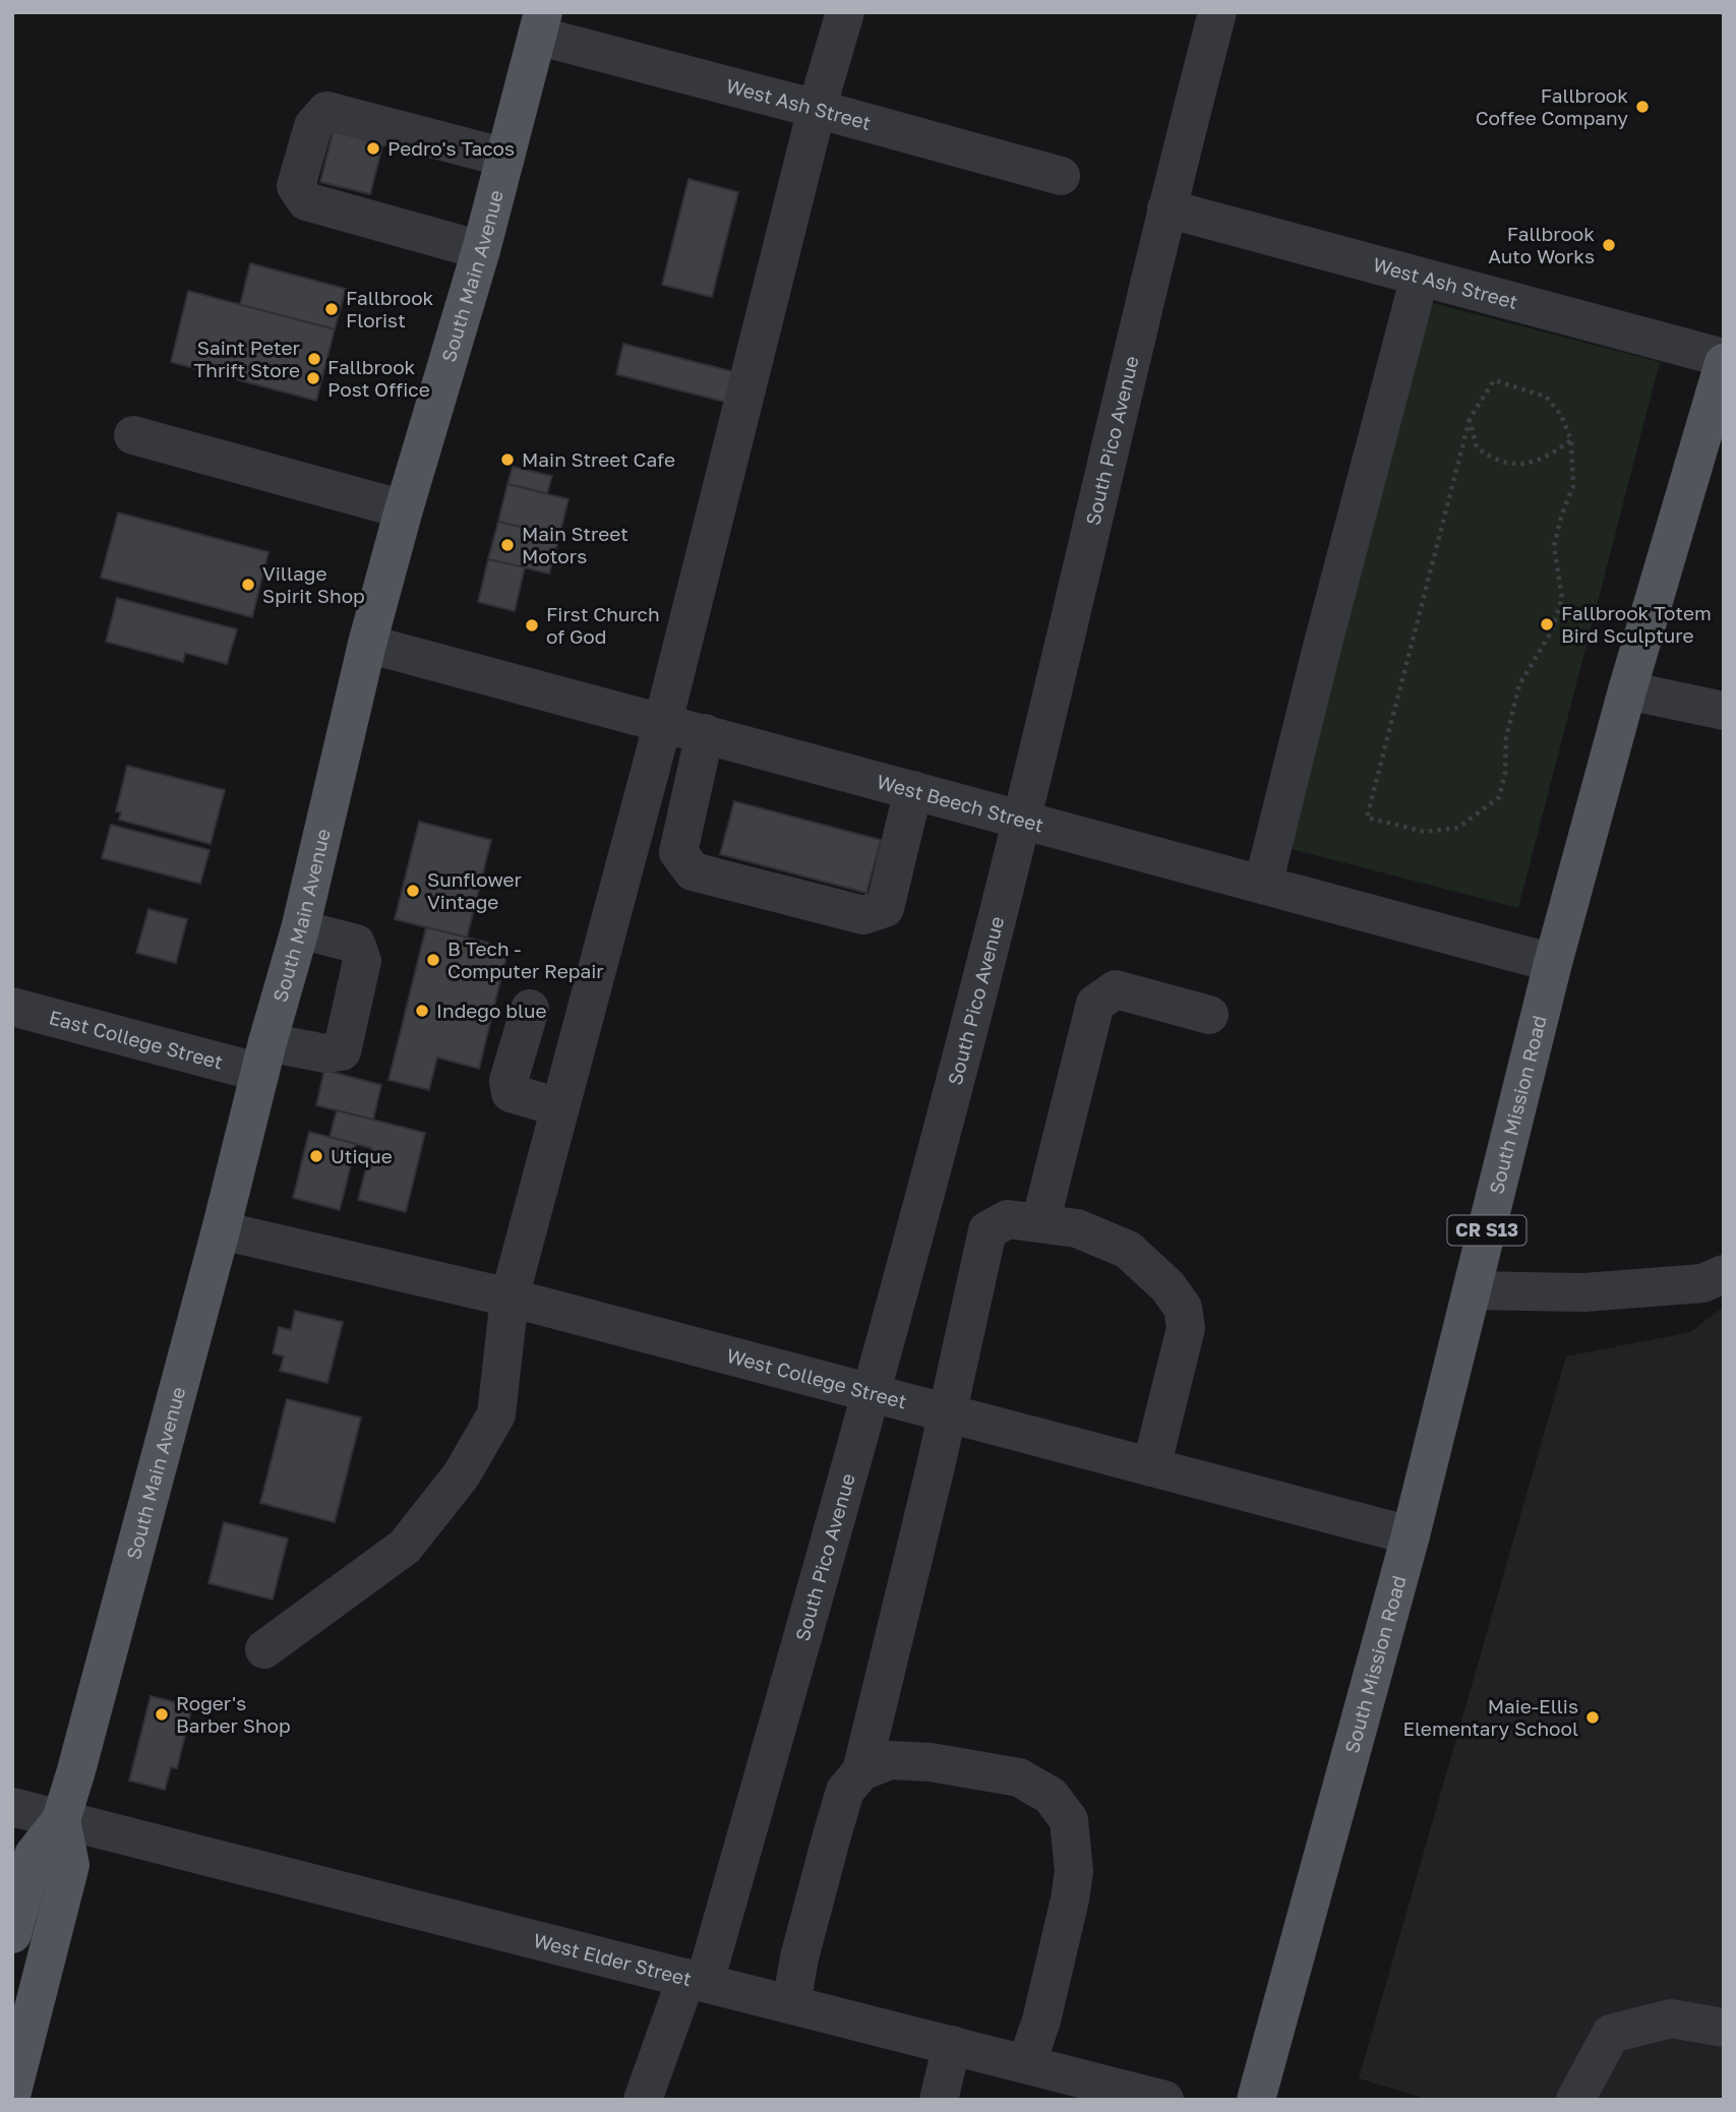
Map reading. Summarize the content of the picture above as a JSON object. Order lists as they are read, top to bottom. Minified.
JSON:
{"streets":{"main road":["South Main Avenue","South Mission Road","CR S13"],"street":["West Ash Street","South Pico Avenue","West Beech Street","East College Street","West College Street","West Elder Street"]},"crossings":[["West Ash Street","South Main Avenue"],["West Ash Street","South Pico Avenue"],["West Ash Street","South Mission Road"],["South Main Avenue","West Beech Street"],["South Main Avenue","East College Street"],["South Main Avenue","West College Street"],["South Main Avenue","West Elder Street"],["South Pico Avenue","West Beech Street"],["South Pico Avenue","West College Street"],["South Pico Avenue","West Elder Street"],["West Beech Street","South Mission Road"],["South Mission Road","West College Street"]],"places":["Fallbrook Coffee Company","Pedro's Tacos","Fallbrook Auto Works","Fallbrook Florist","Saint Peter Thrift Store","Fallbrook Post Office","Main Street Cafe","Main Street Motors","Village Spirit Shop","Fallbrook Totem Bird Sculpture","First Church of God","Sunflower Vintage","B Tech - Computer Repair","Indego blue","Utique","Roger's Barber Shop","Maie-Ellis Elementary School"]}
